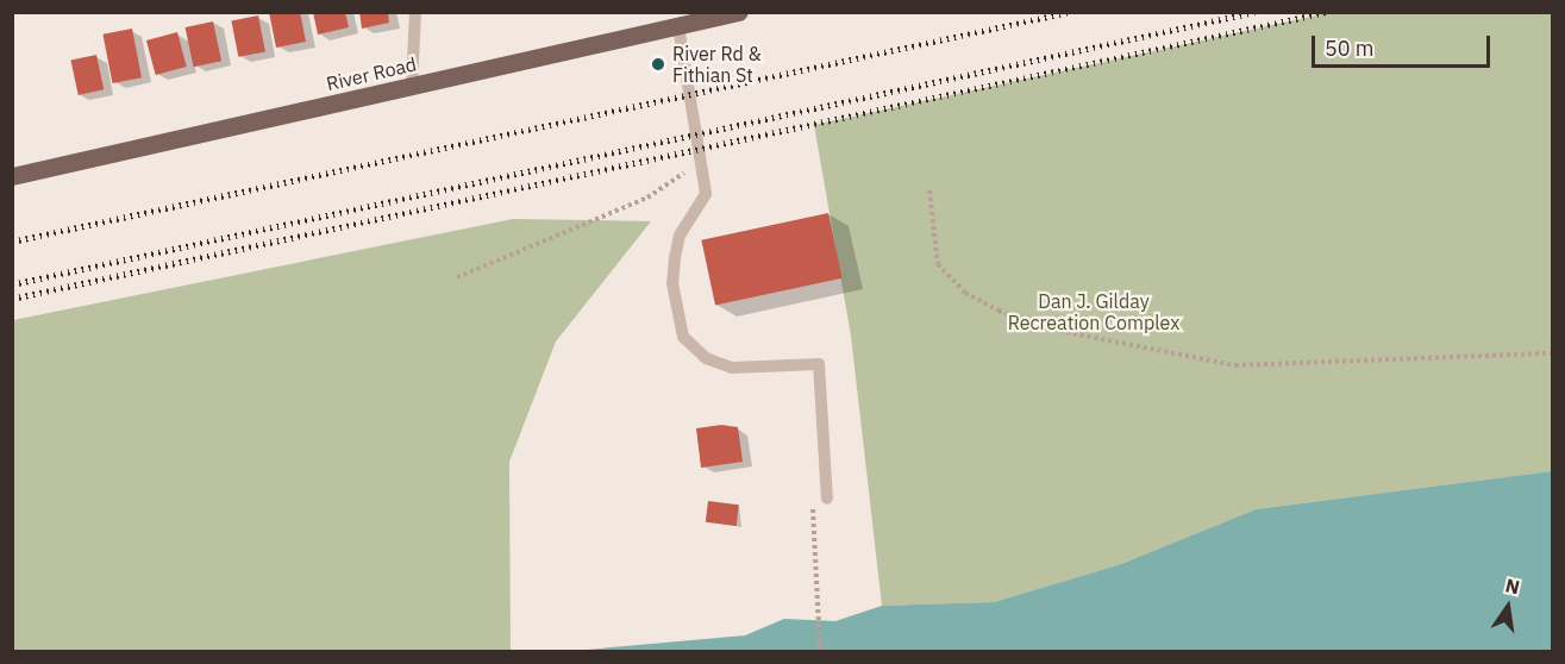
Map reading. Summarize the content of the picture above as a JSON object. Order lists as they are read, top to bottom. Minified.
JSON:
{"streets":{"main road":["River Road"]},"parks":["Dan J. Gilday Recreation Complex"],"places":["River Rd & Fithian St"],"scale_bar":"50 m","north":"top"}
